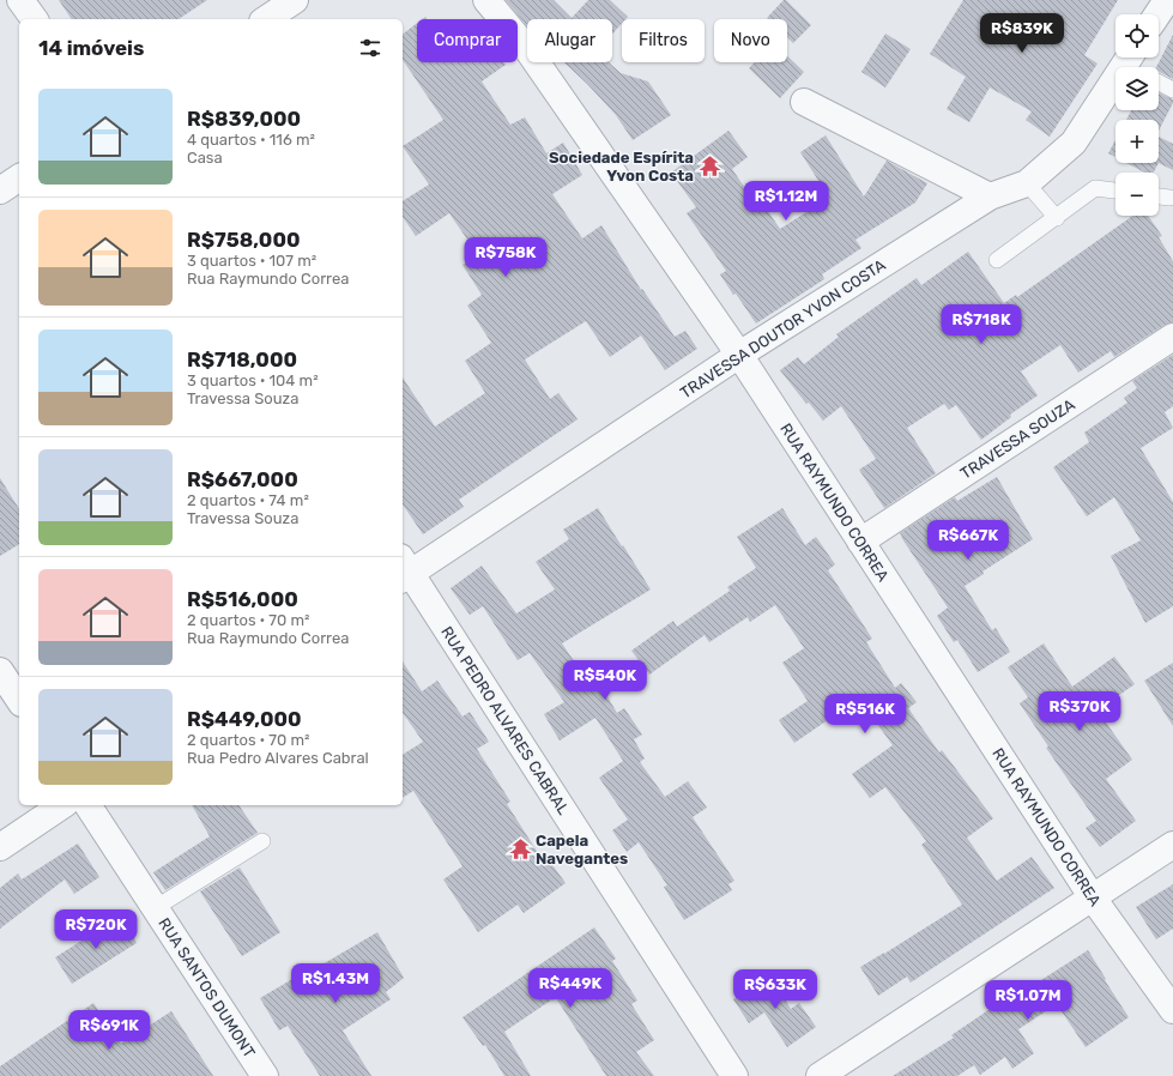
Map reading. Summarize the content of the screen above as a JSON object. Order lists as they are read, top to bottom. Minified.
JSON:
{"streets":{"street":["TRAVESSA DOUTOR YVON COSTA","TRAVESSA SOUZA","RUA RAYMUNDO CORREA","RUA PEDRO ALVARES CABRAL","RUA SANTOS DUMONT"]},"crossings":[["TRAVESSA DOUTOR YVON COSTA","RUA RAYMUNDO CORREA"],["TRAVESSA DOUTOR YVON COSTA","RUA PEDRO ALVARES CABRAL"],["TRAVESSA SOUZA","RUA RAYMUNDO CORREA"]],"places":{"temple":["Sociedade Espírita Yvon Costa","Capela Navegantes"]},"page":{"price":["R$839K","R$1.12M","R$758K","R$718K","R$667K","R$540K","R$370K","R$516K","R$720K","R$1.43M","R$449K","R$633K","R$1.07M","R$691K"],"map_buttons":["+","−"],"chip":["Comprar","Alugar","Filtros","Novo"],"heading":"14 imóveis","list":[{"name":"R$839,000","note":"4 quartos · 116 m² · Casa"},{"name":"R$758,000","note":"3 quartos · 107 m² · Rua Raymundo Correa"},{"name":"R$718,000","note":"3 quartos · 104 m² · Travessa Souza"},{"name":"R$667,000","note":"2 quartos · 74 m² · Travessa Souza"},{"name":"R$516,000","note":"2 quartos · 70 m² · Rua Raymundo Correa"},{"name":"R$449,000","note":"2 quartos · 70 m² · Rua Pedro Alvares Cabral"}]}}
